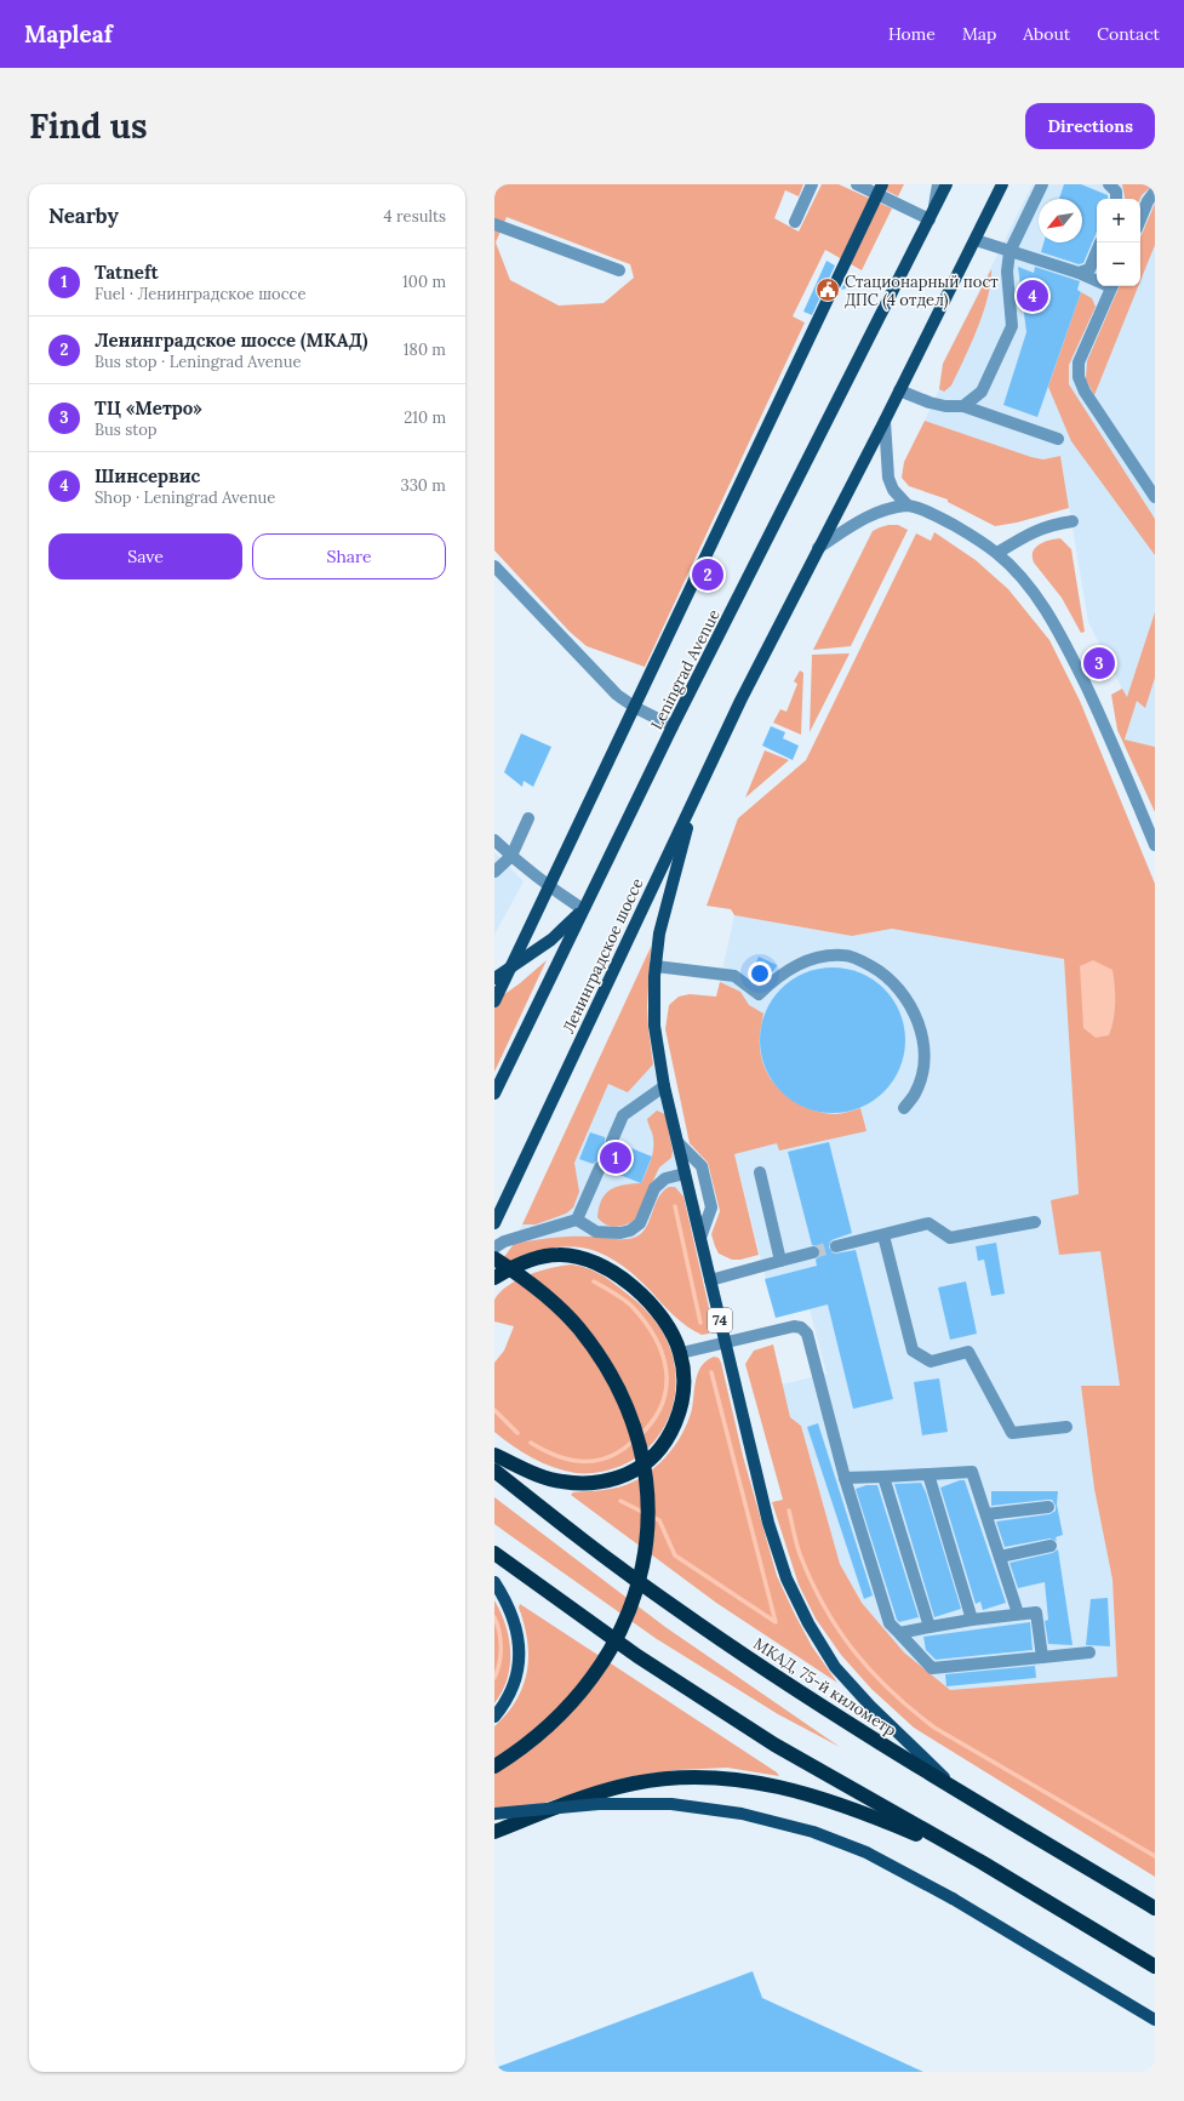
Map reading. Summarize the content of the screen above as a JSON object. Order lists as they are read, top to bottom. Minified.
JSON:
{"streets":{"highway":["МКАД, 75-й километр"],"main road":["Leningrad Avenue","Ленинградское шоссе","74"]},"crossings":[["Ленинградское шоссе","74"],["74","МКАД, 75-й километр"]],"places":{"public building":["Стационарный пост ДПС (4 отдел)"]},"north":"bottom left","page":{"header":"Mapleaf","nav":["Home","Map","About","Contact"],"buttons":["Directions",["Save","Share"]],"title":"Find us","heading":["Nearby","4 results"],"map_buttons":["+","−"],"list":[{"mark":"1","name":"Tatneft","note":"Fuel · Ленинградское шоссе","value":"100 m"},{"mark":"2","name":"Ленинградское шоссе (МКАД)","note":"Bus stop · Leningrad Avenue","value":"180 m"},{"mark":"3","name":"ТЦ «Метро»","note":"Bus stop","value":"210 m"},{"mark":"4","name":"Шинсервис","note":"Shop · Leningrad Avenue","value":"330 m"}],"pins":["4","2","3","1"]}}
